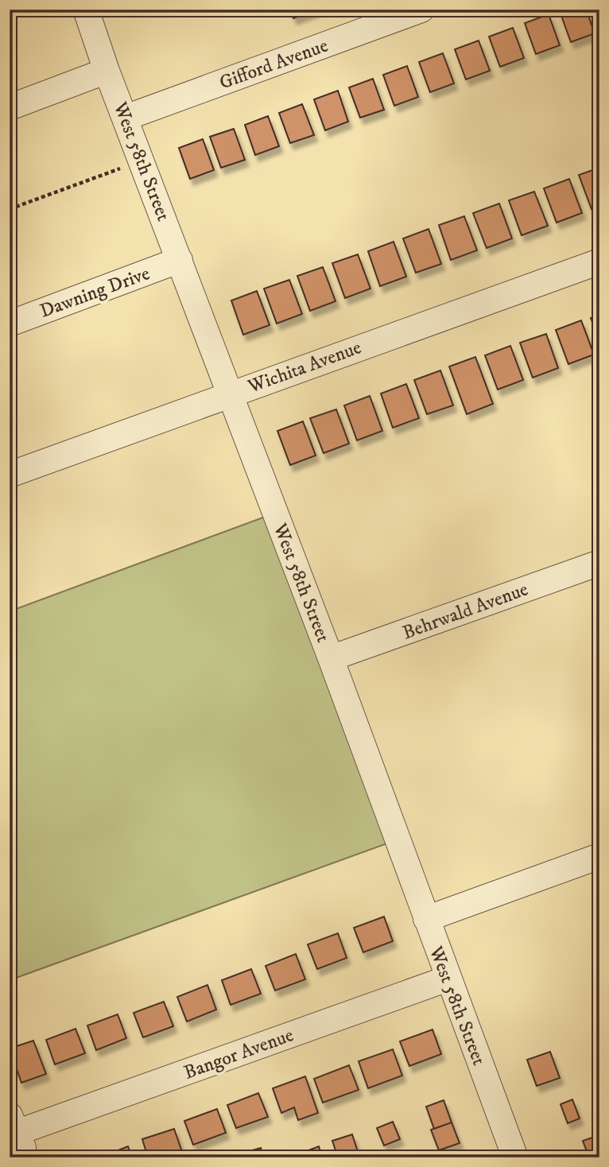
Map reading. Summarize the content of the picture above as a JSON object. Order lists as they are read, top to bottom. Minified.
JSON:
{"streets":{"street":["Gifford Avenue","West 58th Street","Dawning Drive","Wichita Avenue","Behrwald Avenue","Bangor Avenue"]},"crossings":[["Gifford Avenue","West 58th Street"],["West 58th Street","Dawning Drive"],["West 58th Street","Wichita Avenue"],["West 58th Street","Behrwald Avenue"],["West 58th Street","Bangor Avenue"]]}
